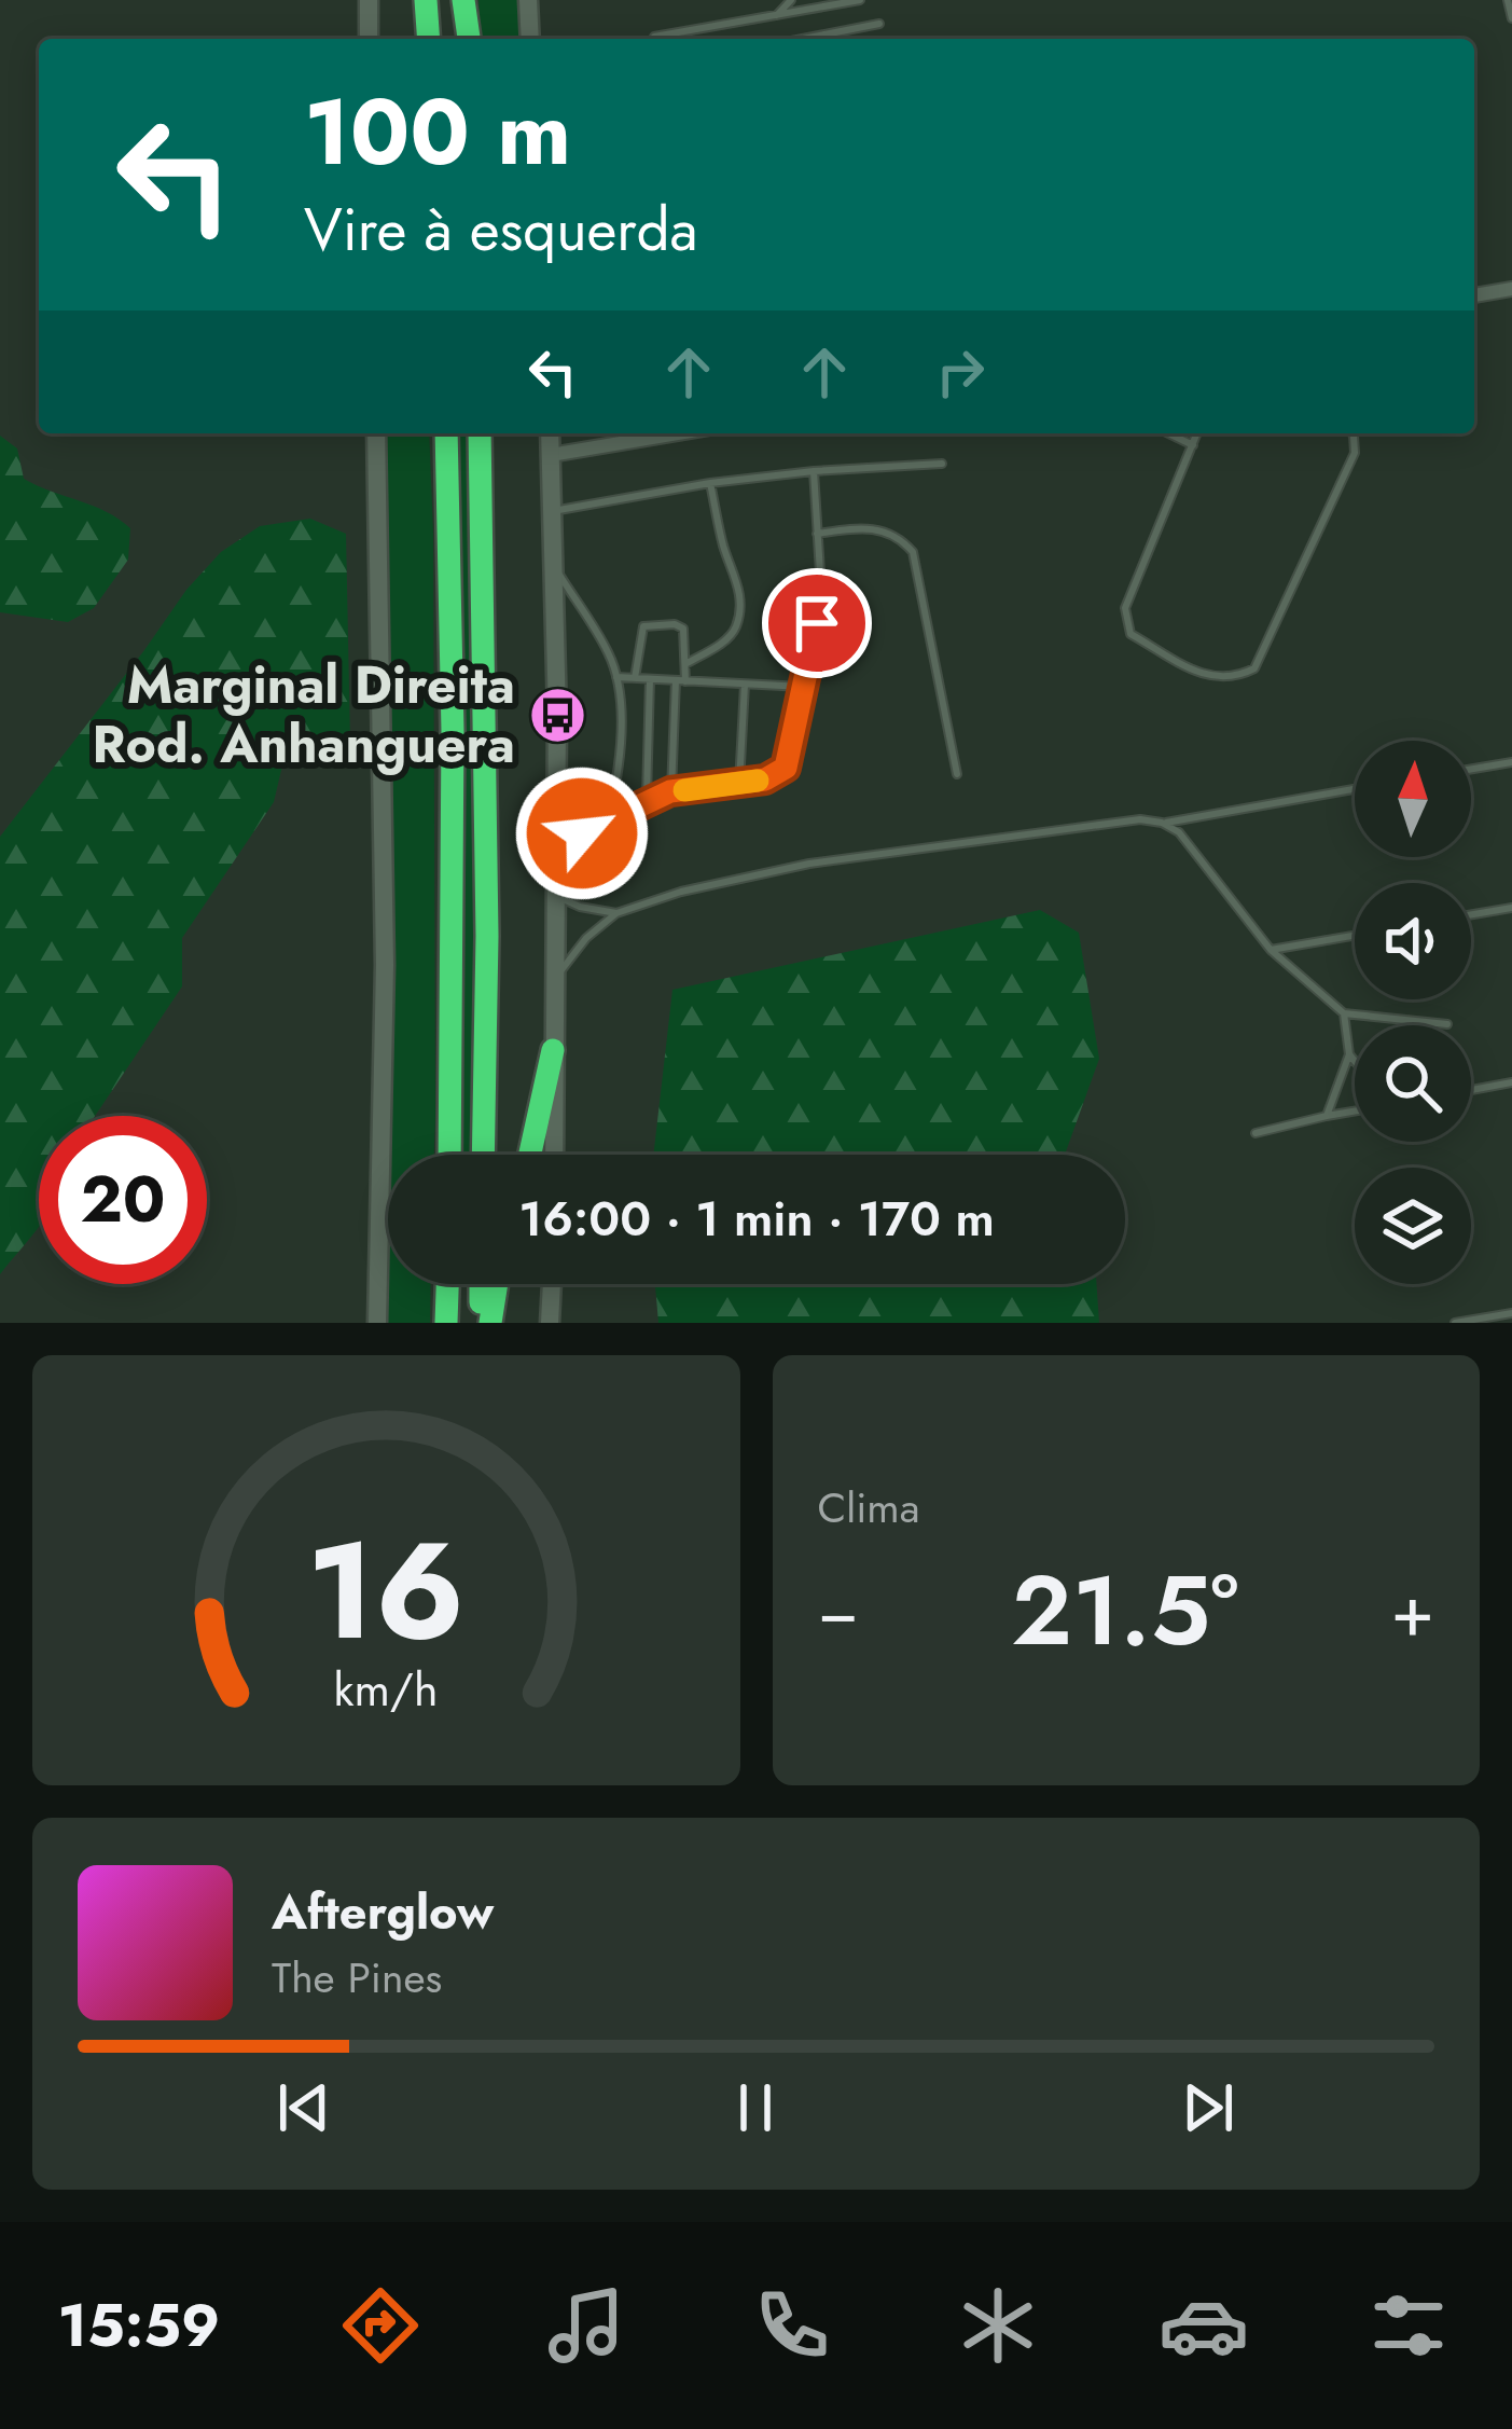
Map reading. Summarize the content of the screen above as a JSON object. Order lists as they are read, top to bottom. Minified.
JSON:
{"places":{"bus stop":["Marginal Direita Rod. Anhanguera"]},"north":"top","page":{"turn":["100 m","Vire à esquerda"],"limit":"20","trip":"16:00 · 1 min · 170 m","tile":"Clima","heat":["−","21.5°","+"],"song":["Afterglow","The Pines"],"tabs":"15:59","gauge":["16","km/h"]}}
